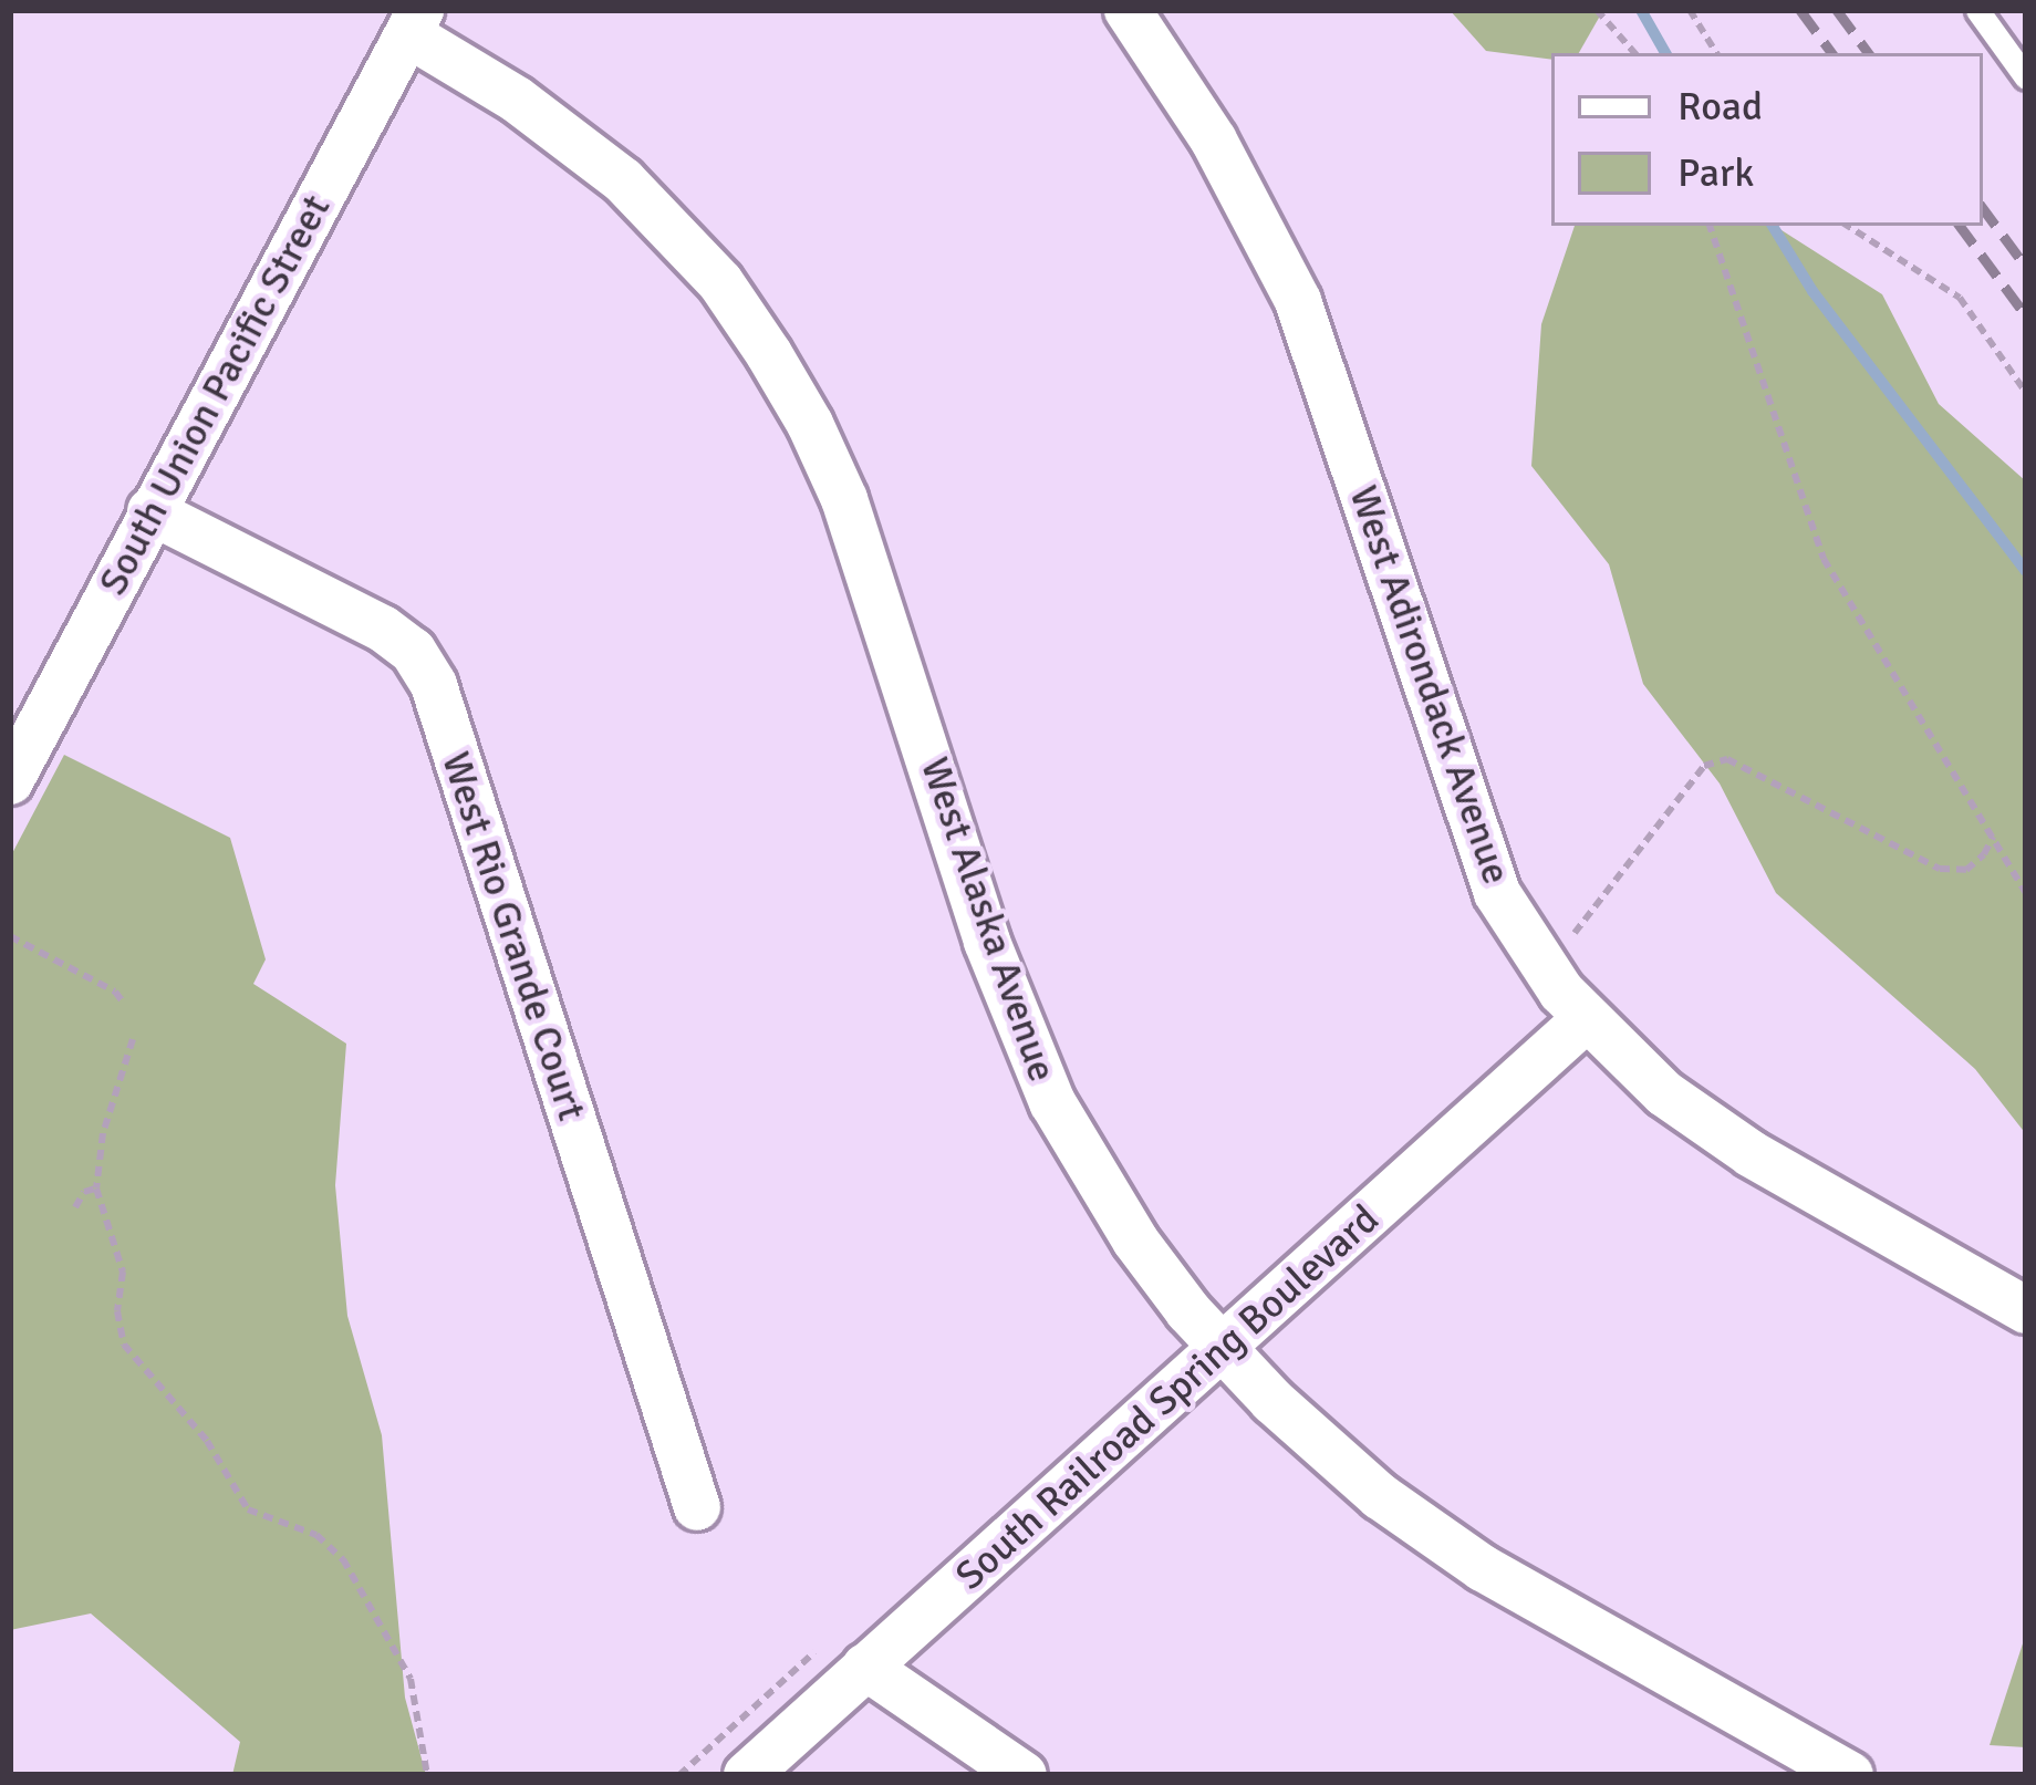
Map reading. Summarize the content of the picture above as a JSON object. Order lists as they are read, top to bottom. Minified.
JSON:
{"streets":{"street":["South Union Pacific Street","West Adirondack Avenue","West Alaska Avenue","West Rio Grande Court","South Railroad Spring Boulevard"]},"crossings":[["South Union Pacific Street","West Alaska Avenue"],["South Union Pacific Street","West Rio Grande Court"],["West Adirondack Avenue","South Railroad Spring Boulevard"],["West Alaska Avenue","South Railroad Spring Boulevard"]],"legend":["Road","Park"]}
